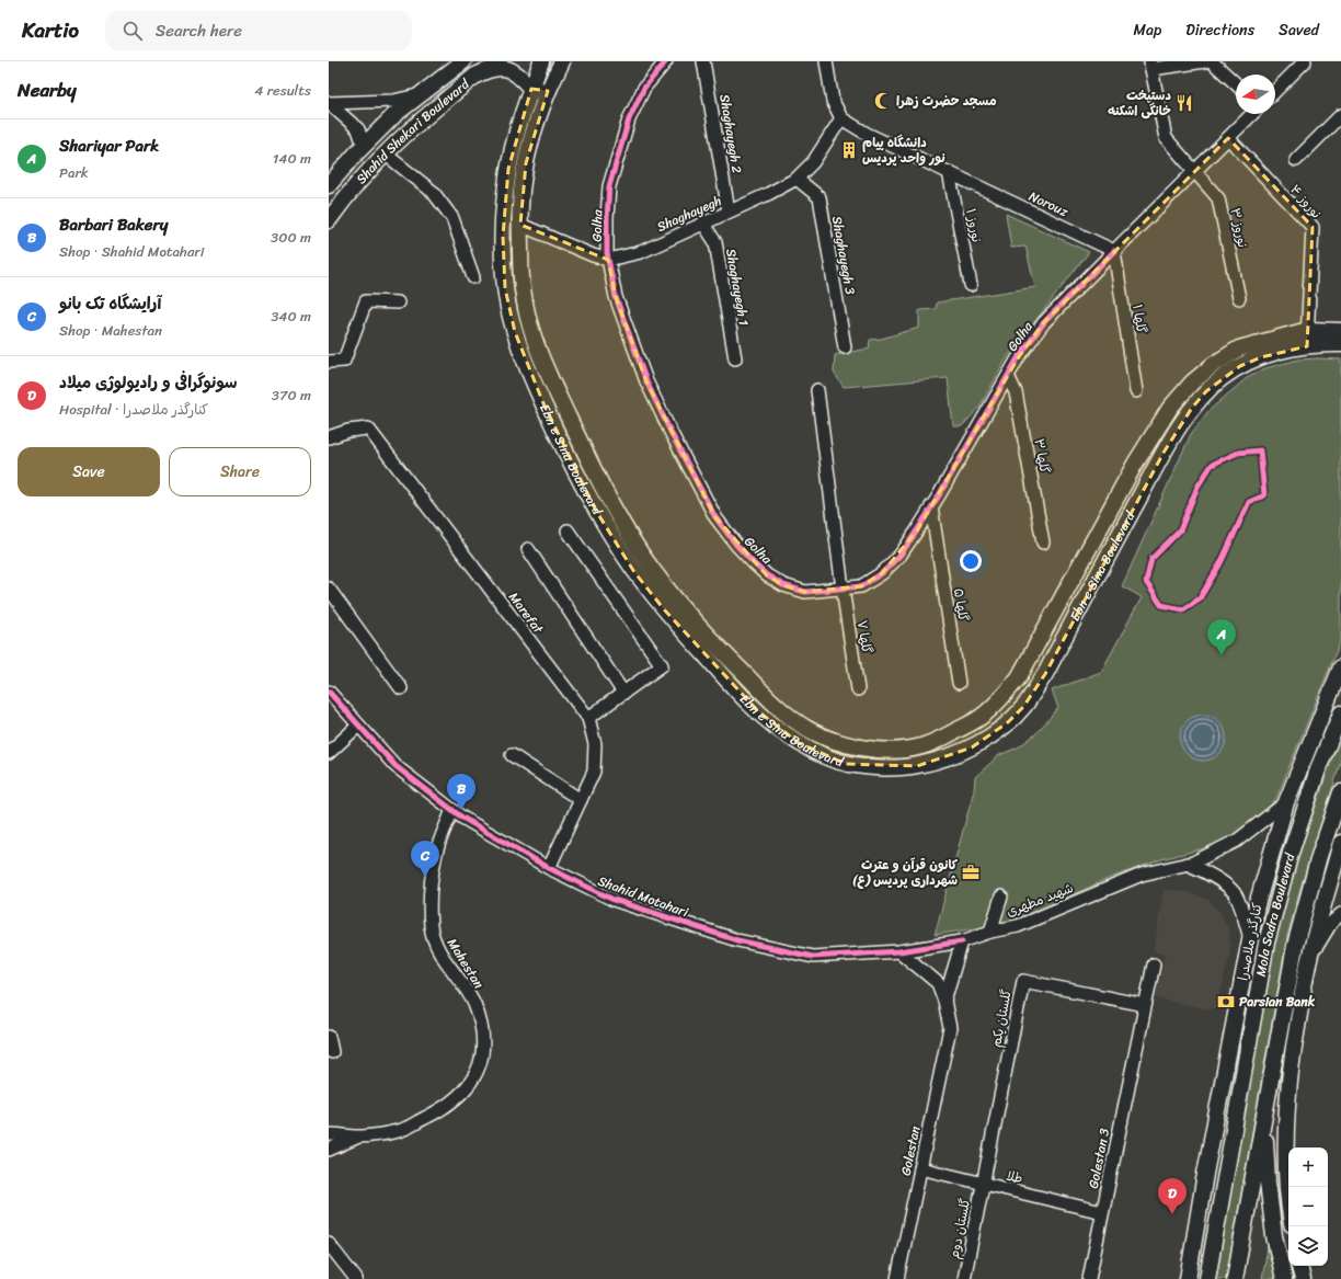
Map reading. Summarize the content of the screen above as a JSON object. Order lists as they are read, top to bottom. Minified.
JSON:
{"streets":{"main road":["Shahid Shekari Boulevard","Ebn e Sina Boulevard","Mola Sadra Boulevard","کنارگذر ملاصدرا"],"street":["Shaghayegh 2","نوروز ۴","Norouz","Shaghayegh","Golha","نوروز ۱","نوروز ۳","Shaghayegh 3","Shaghayegh 1","گلها ۱","گلها ۳","گلها ۵","Marefat","گلها ۷","Shahid Motahari","شهید مطهری","Mahestan","گلستان یکم","Golestan","Golestan 3","طلا","گلستان دوم"]},"crossings":[["Shahid Shekari Boulevard","Ebn e Sina Boulevard"],["Shaghayegh 2","Shaghayegh"],["نوروز ۴","Ebn e Sina Boulevard"],["Norouz","Shaghayegh"],["Norouz","Golha"],["Norouz","نوروز ۱"],["Norouz","گلها ۱"],["Shaghayegh","Golha"],["Shaghayegh","Shaghayegh 3"],["Shaghayegh","Shaghayegh 1"],["Shaghayegh","Ebn e Sina Boulevard"],["Golha","گلها ۱"],["Golha","گلها ۳"],["Golha","گلها ۵"],["Golha","گلها ۷"],["Marefat","Shahid Motahari"],["Shahid Motahari","شهید مطهری"],["Shahid Motahari","Mahestan"],["شهید مطهری","کنارگذر ملاصدرا"],["گلستان یکم","Golestan 3"],["گلستان یکم","طلا"],["گلستان یکم","گلستان دوم"],["Golestan","طلا"],["Golestan 3","طلا"],["طلا","گلستان دوم"]],"places":{"mosque":["مسجد حضرت زهرا"],"restaurant":["دستپخت خانگی اشکنه"],"building":["دانشگاه پیام نور واحد پردیس"],"office":["کانون قرآن و عترت (ع) شهرداری پردیس"],"bank":["Parsian Bank"]},"north":"left","page":{"header":"Kartio","search":"Search here","nav":["Map","Directions","Saved"],"heading":["Nearby","4 results"],"list":[{"mark":"A","name":"Shariyar Park","note":"Park","value":"140 m"},{"mark":"B","name":"Barbari Bakery","note":"Shop · Shahid Motahari","value":"300 m"},{"mark":"C","name":"آرایشگاه تک بانو","note":"Shop · Mahestan","value":"340 m"},{"mark":"D","name":"سونوگرافی و رادیولوژی میلاد","note":"Hospital · کنارگذر ملاصدرا","value":"370 m"}],"buttons":["Save","Share"],"pins":["A","B","C","D"],"map_buttons":["+","−"]}}
